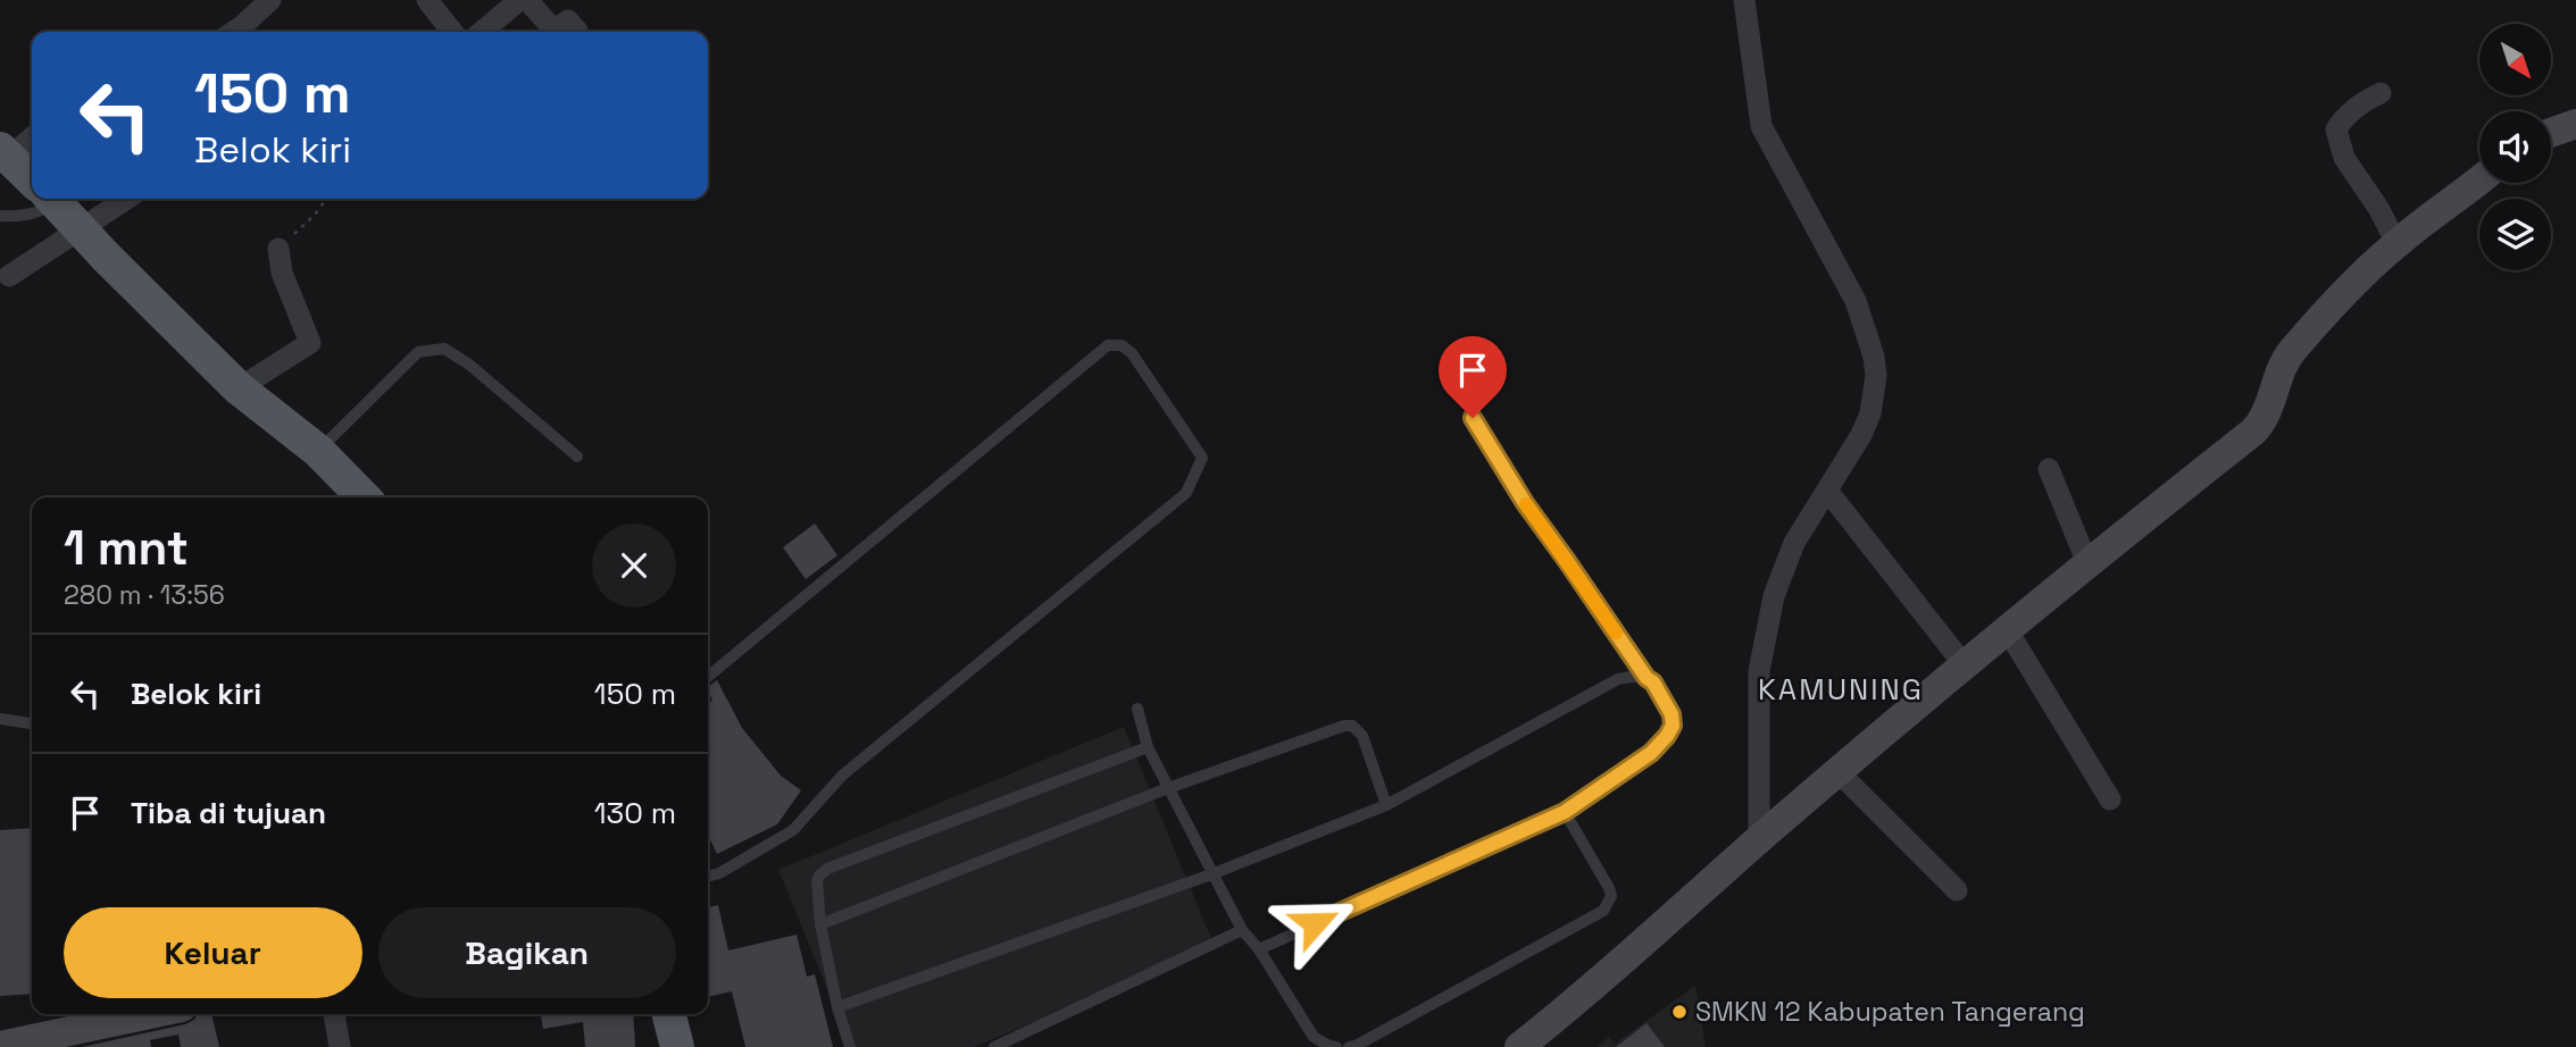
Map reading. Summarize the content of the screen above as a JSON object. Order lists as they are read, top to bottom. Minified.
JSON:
{"districts":["KAMUNING"],"places":["SMKN 12 Kabupaten Tangerang"],"north":"bottom right","page":{"turn":["150 m","Belok kiri"],"heading":["1 mnt","280 m · 13:56"],"list":[{"name":"Belok kiri","value":"150 m"},{"name":"Tiba di tujuan","value":"130 m"}],"buttons":["Keluar","Bagikan"]}}
